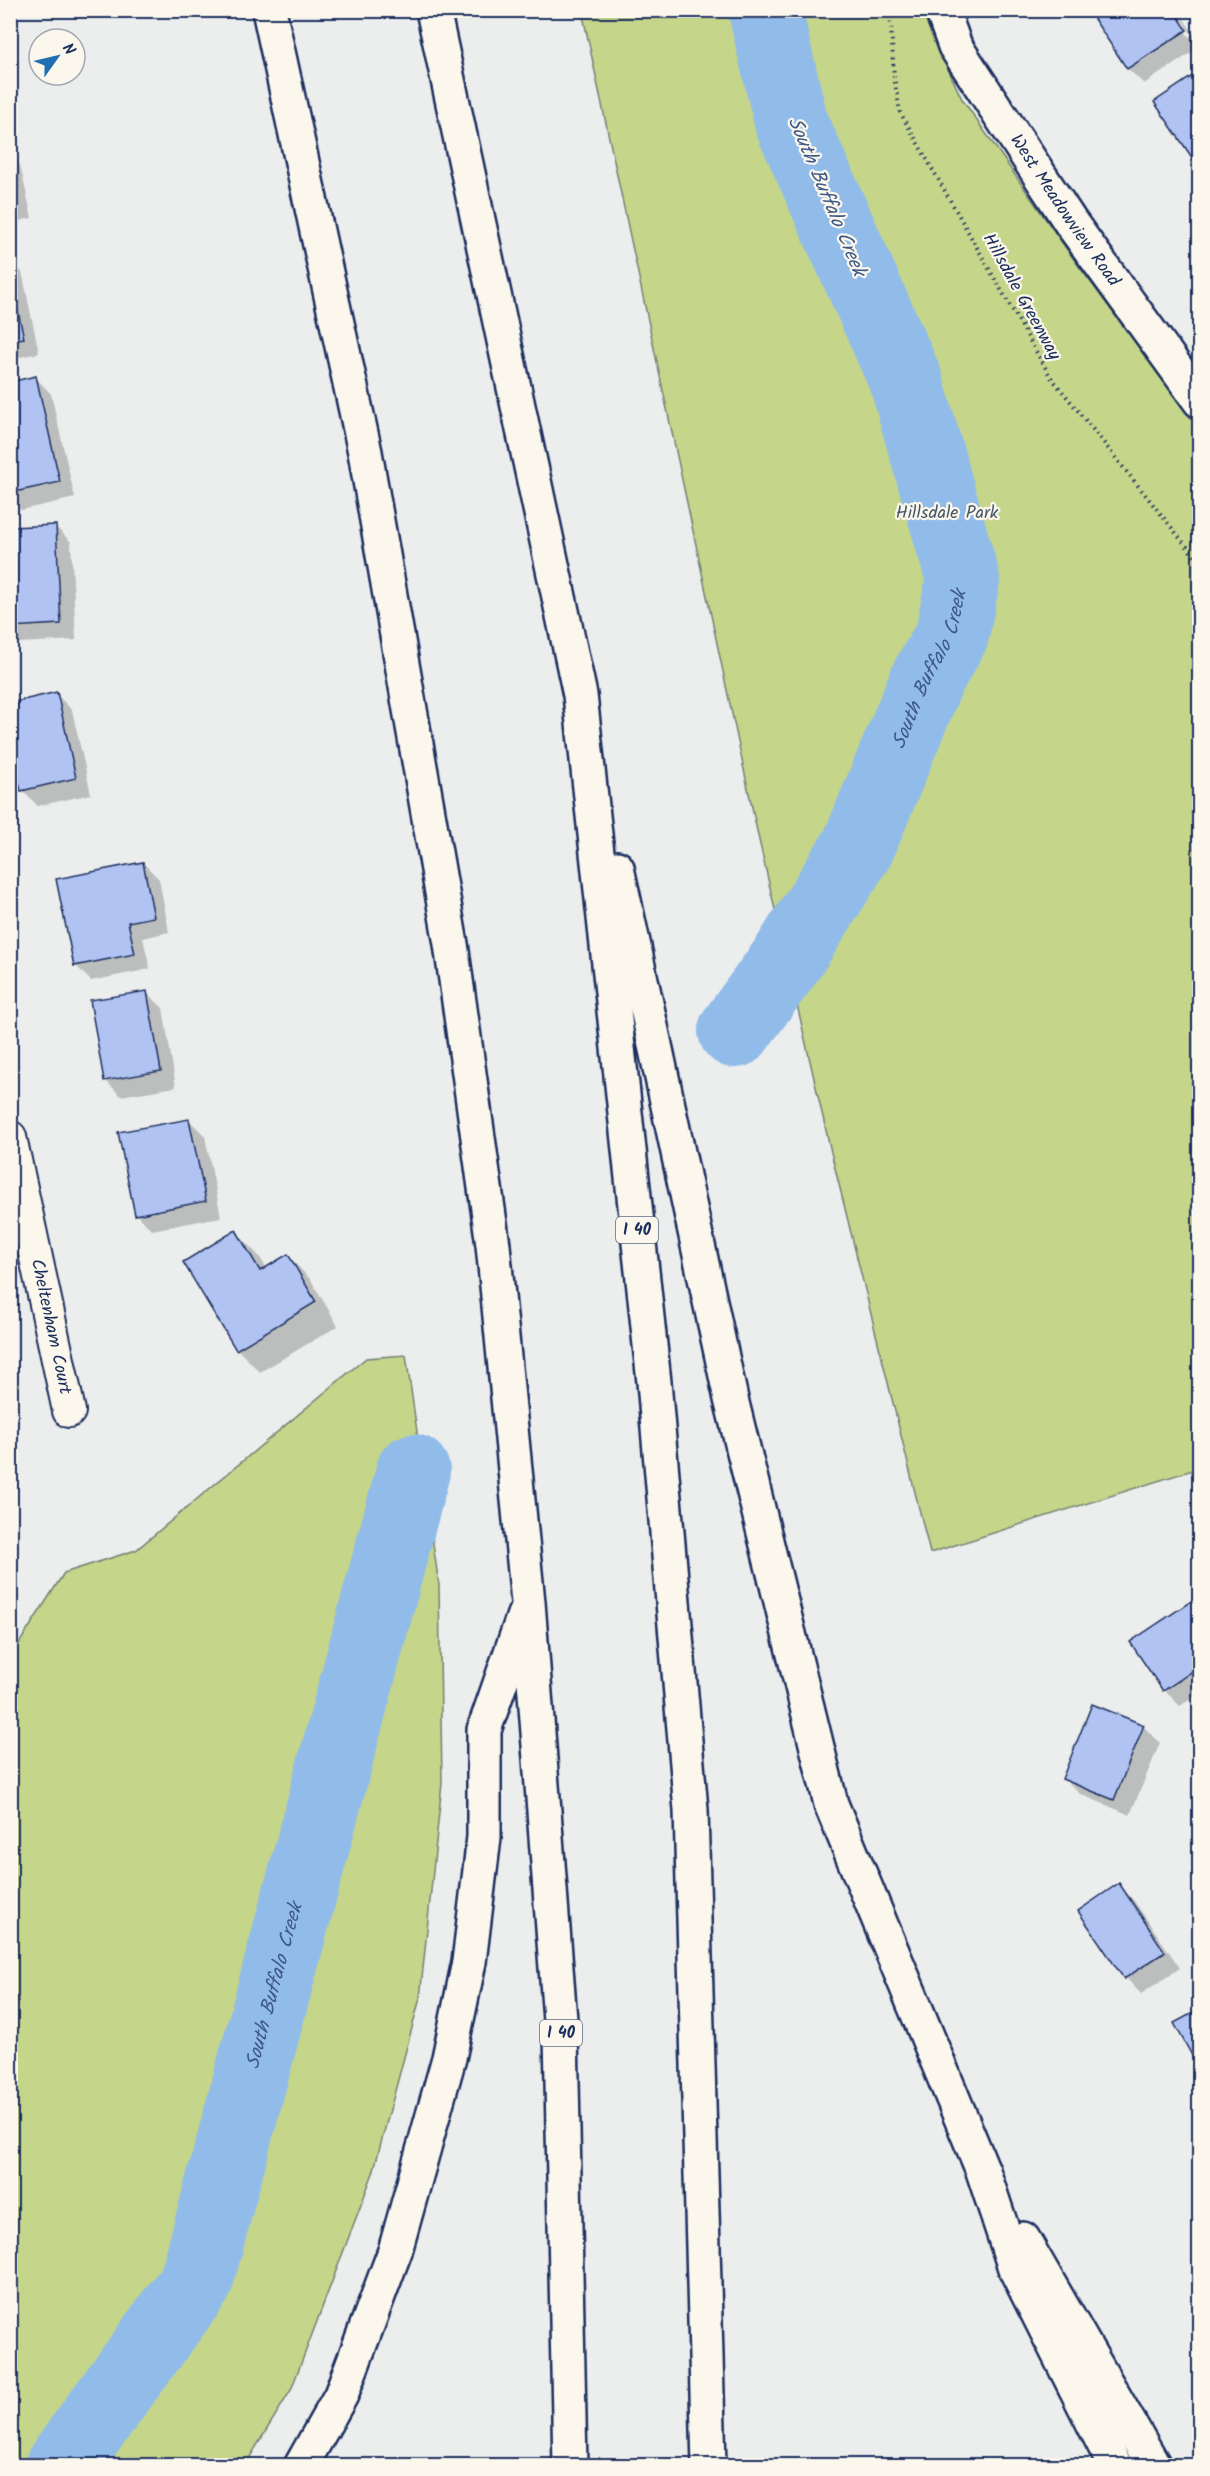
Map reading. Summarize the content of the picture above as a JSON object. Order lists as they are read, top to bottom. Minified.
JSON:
{"streets":{"main road":["West Meadowview Road","I 40"],"street":["Cheltenham Court"],"path":["Hillsdale Greenway"]},"water":["South Buffalo Creek"],"parks":["Hillsdale Park"],"north":"top right"}
